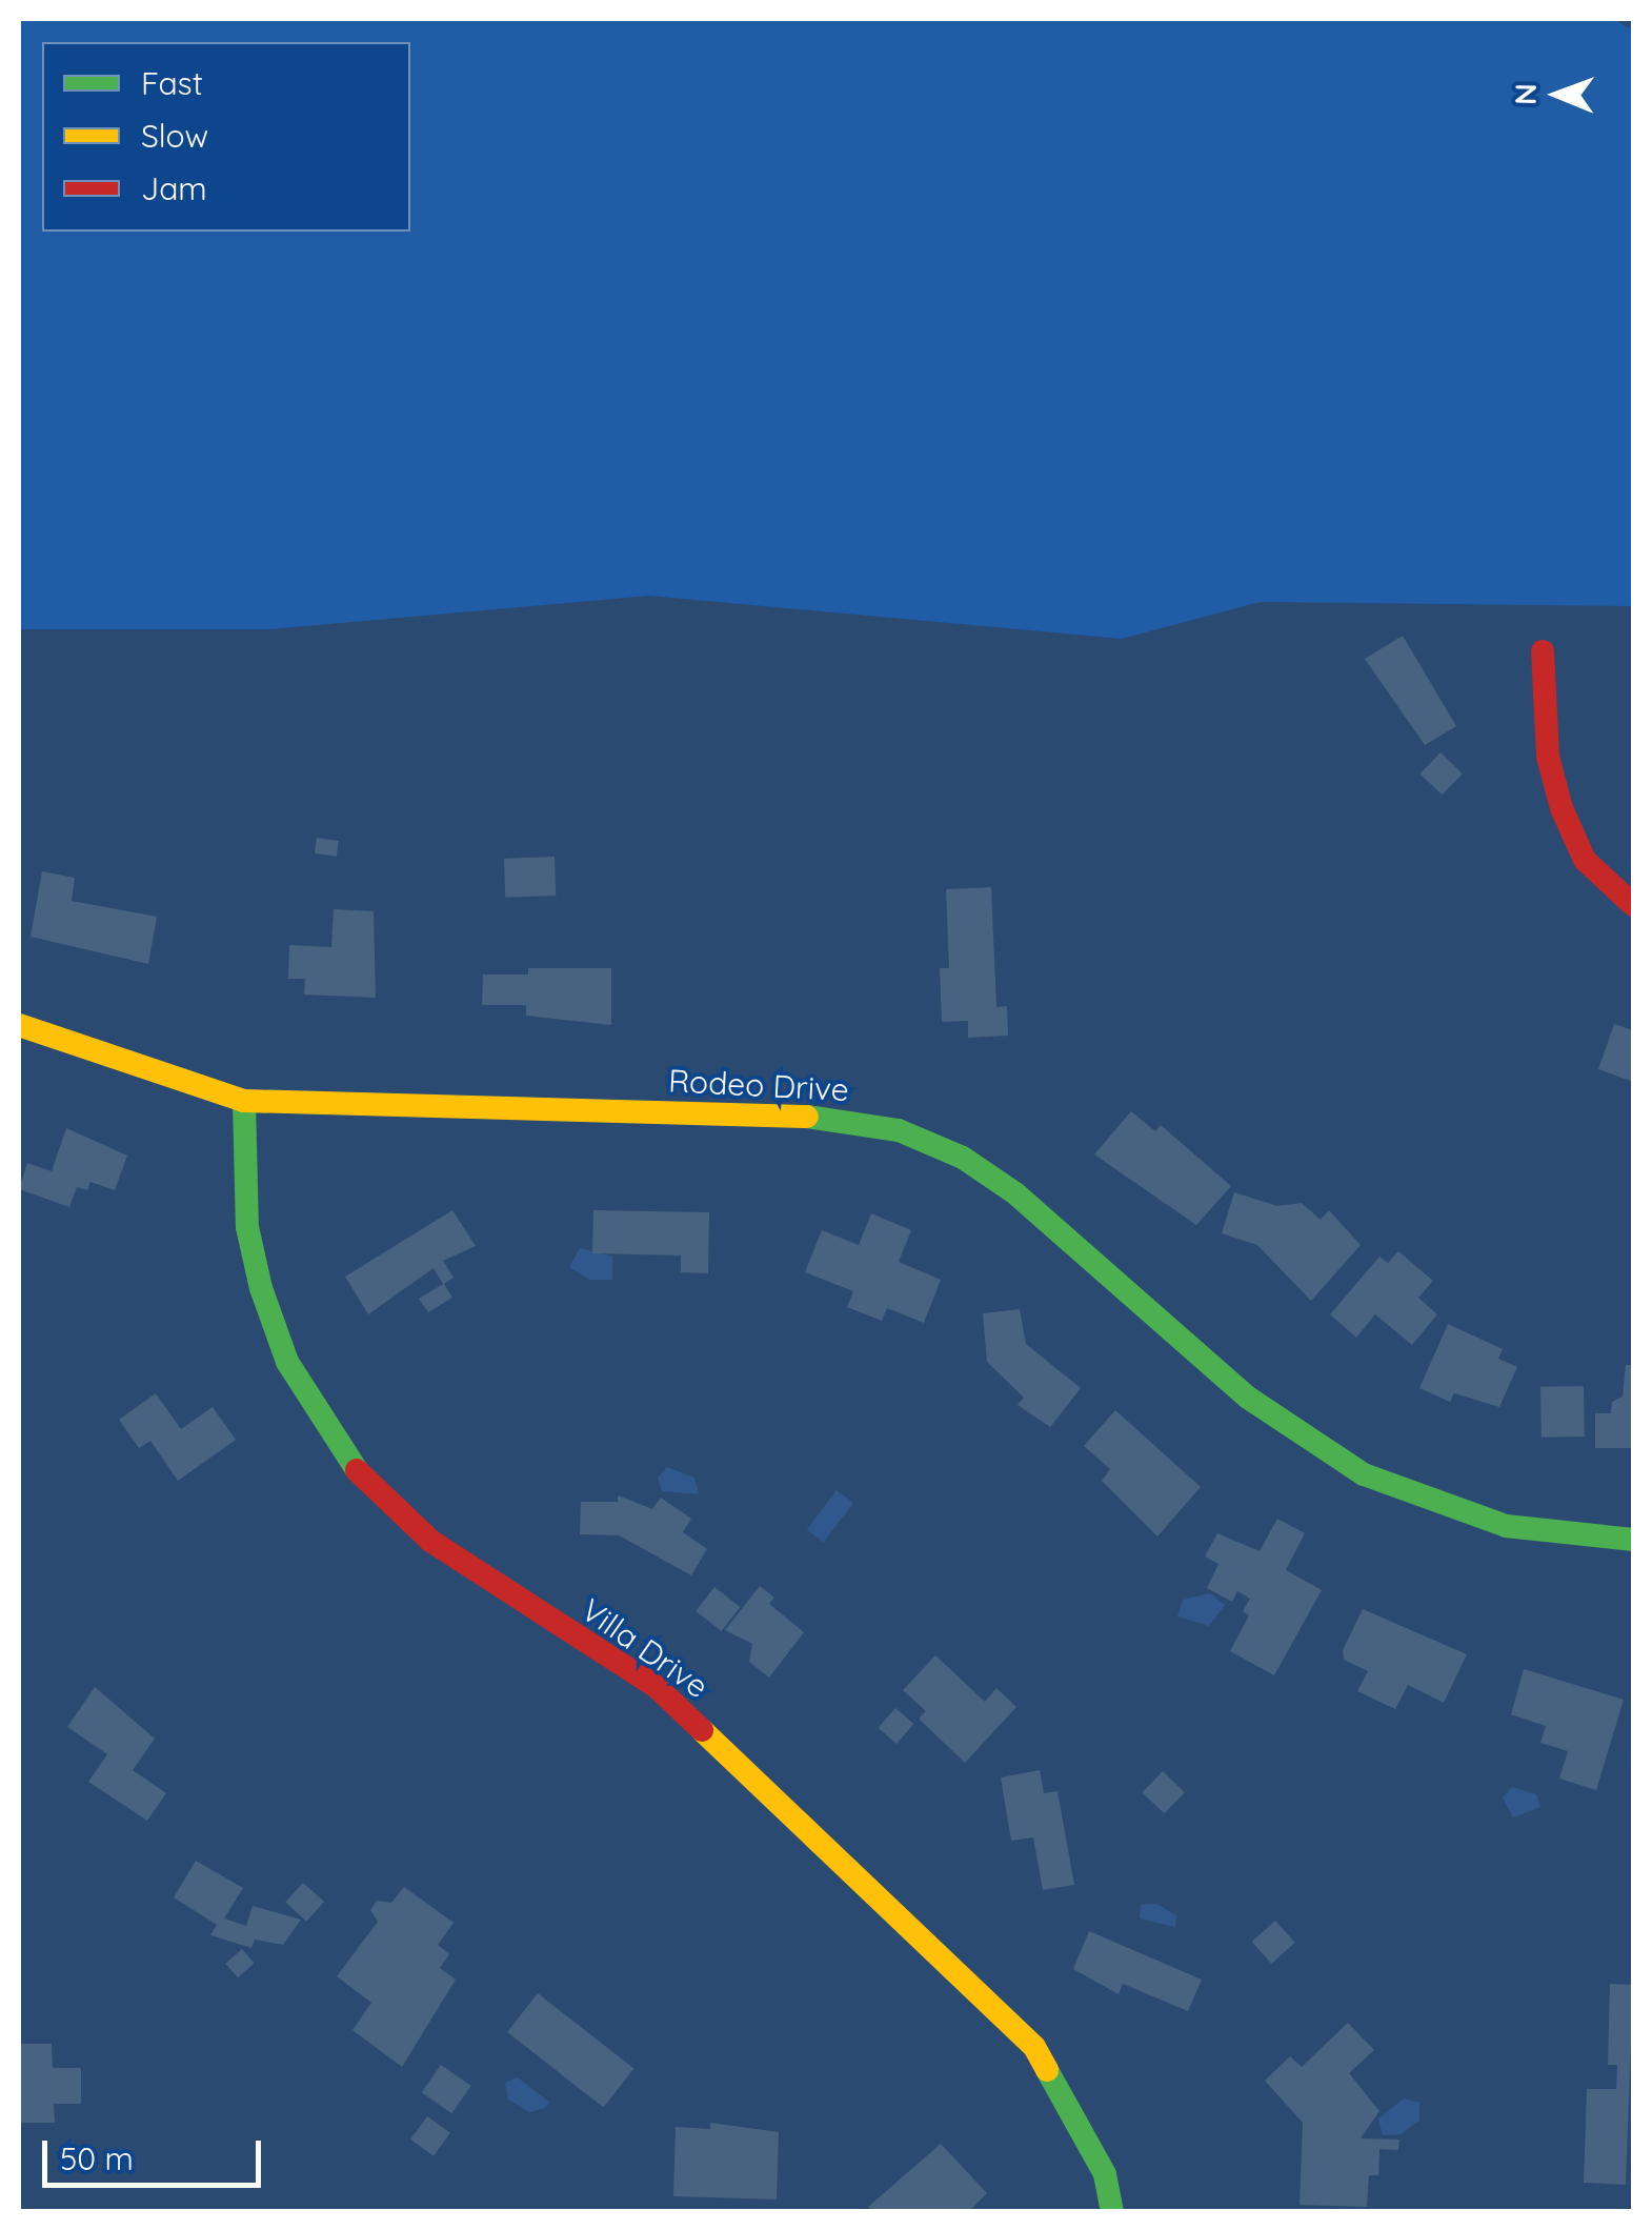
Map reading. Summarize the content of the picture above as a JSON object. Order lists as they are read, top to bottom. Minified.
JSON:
{"streets":{"street":["Rodeo Drive","Villa Drive"]},"crossings":[["Rodeo Drive","Villa Drive"]],"legend":["Fast","Slow","Jam"],"scale_bar":"50 m","north":"left"}
